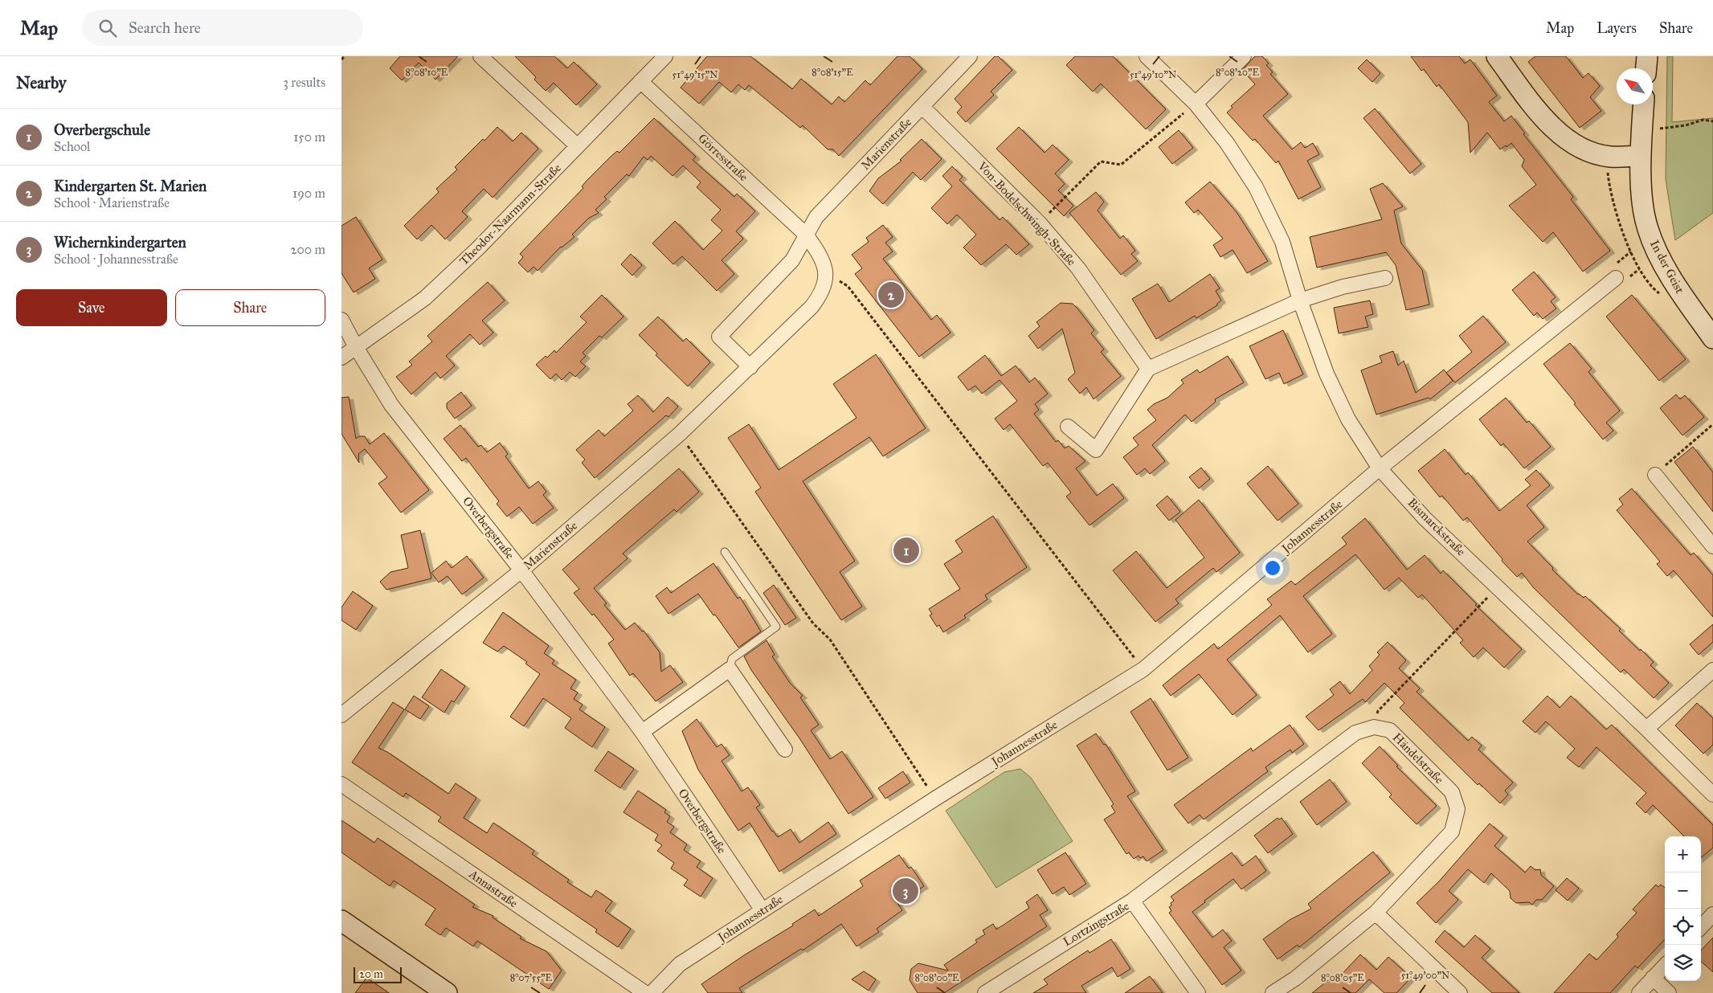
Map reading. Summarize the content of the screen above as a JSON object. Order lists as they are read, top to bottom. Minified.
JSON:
{"streets":{"main road":["In der Geist"],"street":["Marienstraße","Görresstraße","Von-Bodelschwingh-Straße","Theodor-Naarmann-Straße","Johannesstraße","Bismarckstraße","Overbergstraße","Händelstraße","Annastraße","Lortzingstraße"]},"crossings":[["Marienstraße","Görresstraße"],["Marienstraße","Von-Bodelschwingh-Straße"],["Marienstraße","Overbergstraße"],["Görresstraße","Theodor-Naarmann-Straße"],["Theodor-Naarmann-Straße","Overbergstraße"],["Johannesstraße","Bismarckstraße"],["Johannesstraße","Overbergstraße"]],"scale_bar":"20 m","north":"top left","page":{"header":"Map","search":"Search here","nav":["Map","Layers","Share"],"heading":["Nearby","3 results"],"list":[{"mark":"1","name":"Overbergschule","note":"School","value":"150 m"},{"mark":"2","name":"Kindergarten St. Marien","note":"School · Marienstraße","value":"190 m"},{"mark":"3","name":"Wichernkindergarten","note":"School · Johannesstraße","value":"200 m"}],"buttons":["Save","Share"],"pins":["2","1","3"],"map_buttons":["+","−"],"scale":"20 m"},"coordinates":["8°08'10\"E","8°08'20\"E","8°08'15\"E","51°49'15\"N","51°49'10\"N","51°49'00\"N","8°07'55\"E","8°08'00\"E","8°08'05\"E"]}
